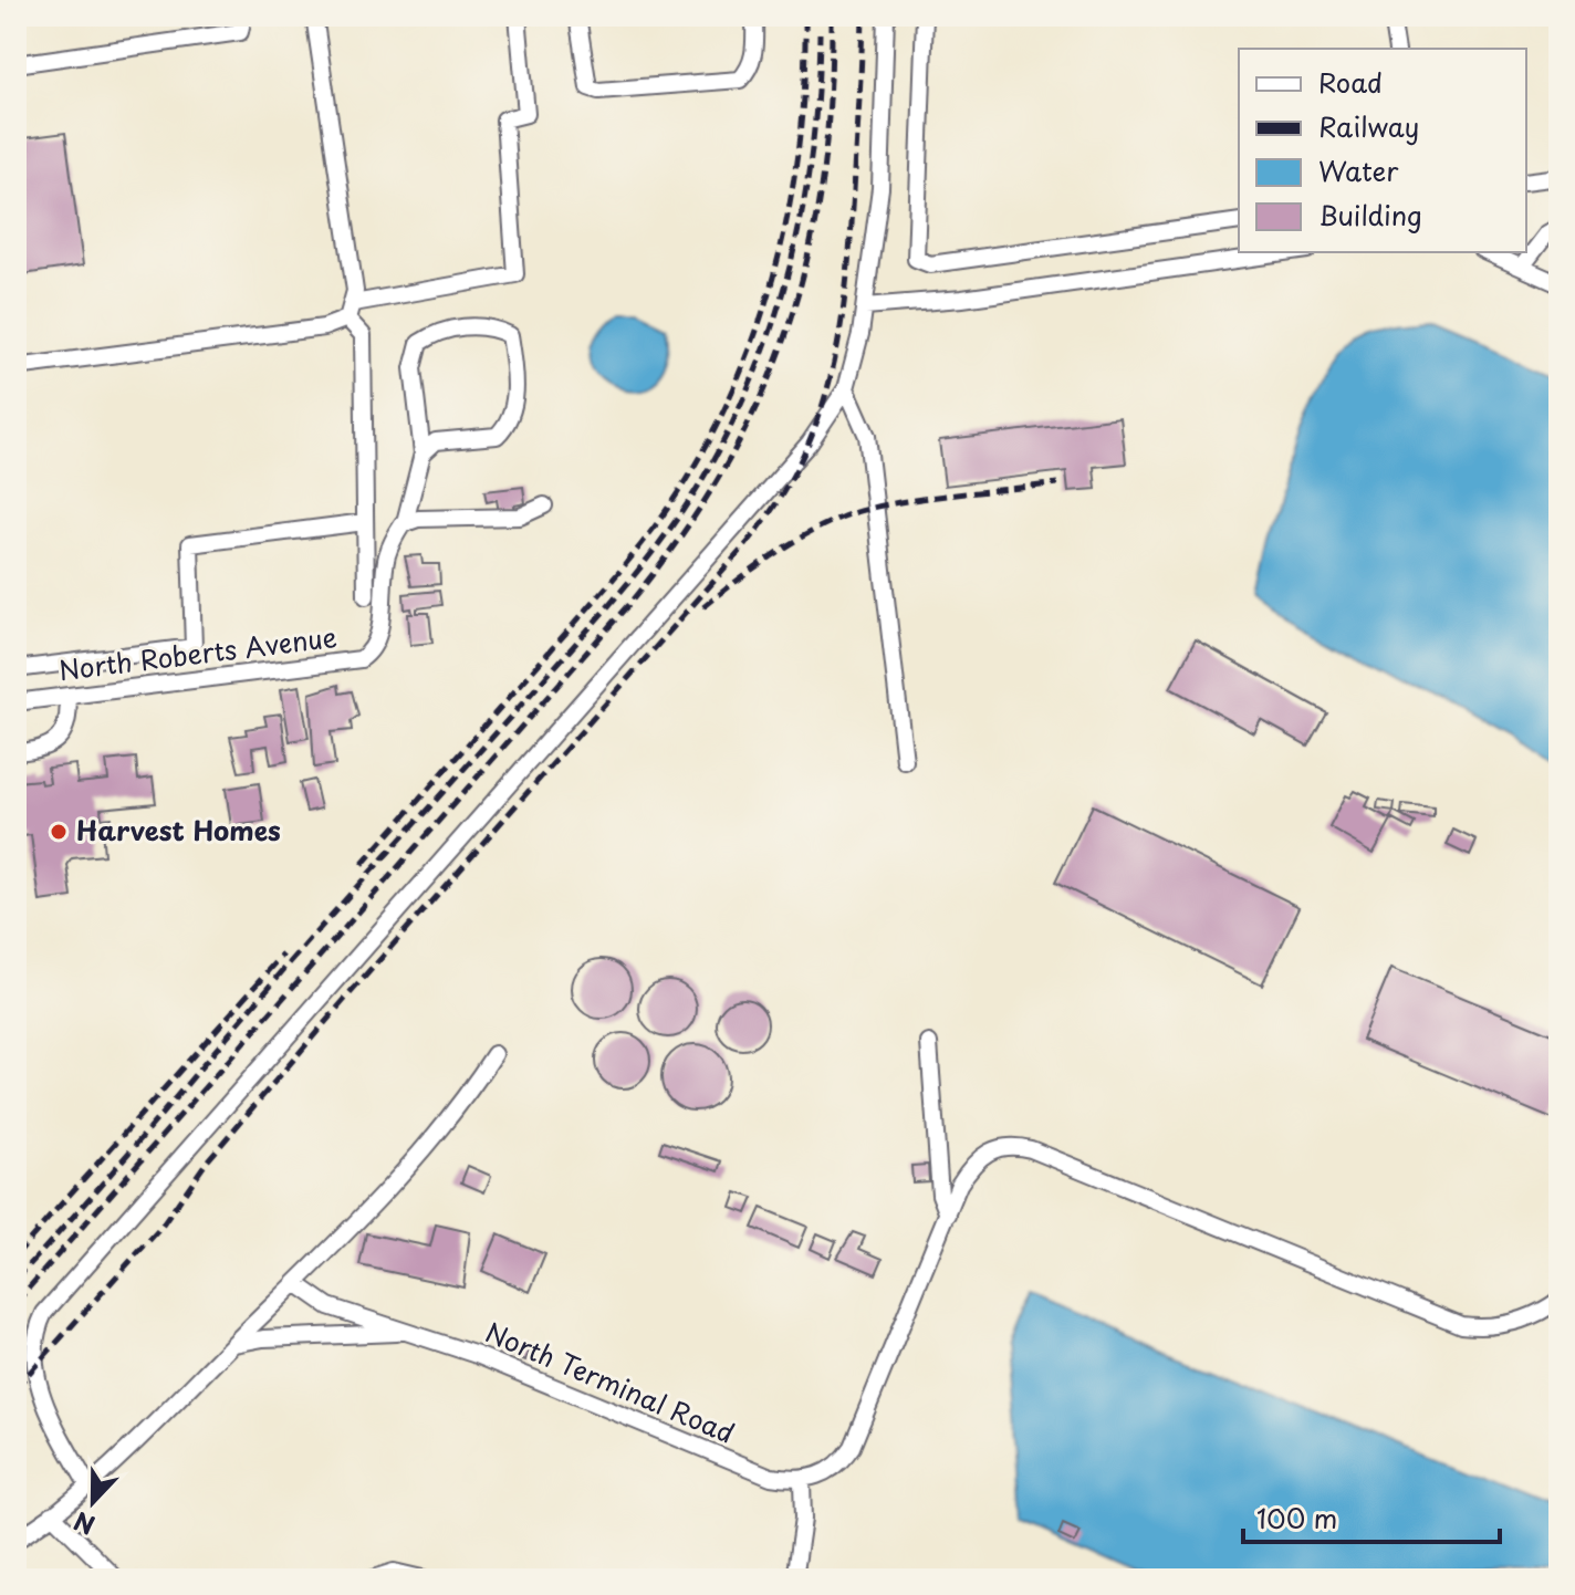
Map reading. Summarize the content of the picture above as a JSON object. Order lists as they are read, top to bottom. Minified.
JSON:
{"streets":{"street":["North Roberts Avenue","North Terminal Road"]},"places":["Harvest Homes"],"legend":["Road","Railway","Water","Building"],"scale_bar":"100 m","north":"bottom"}
